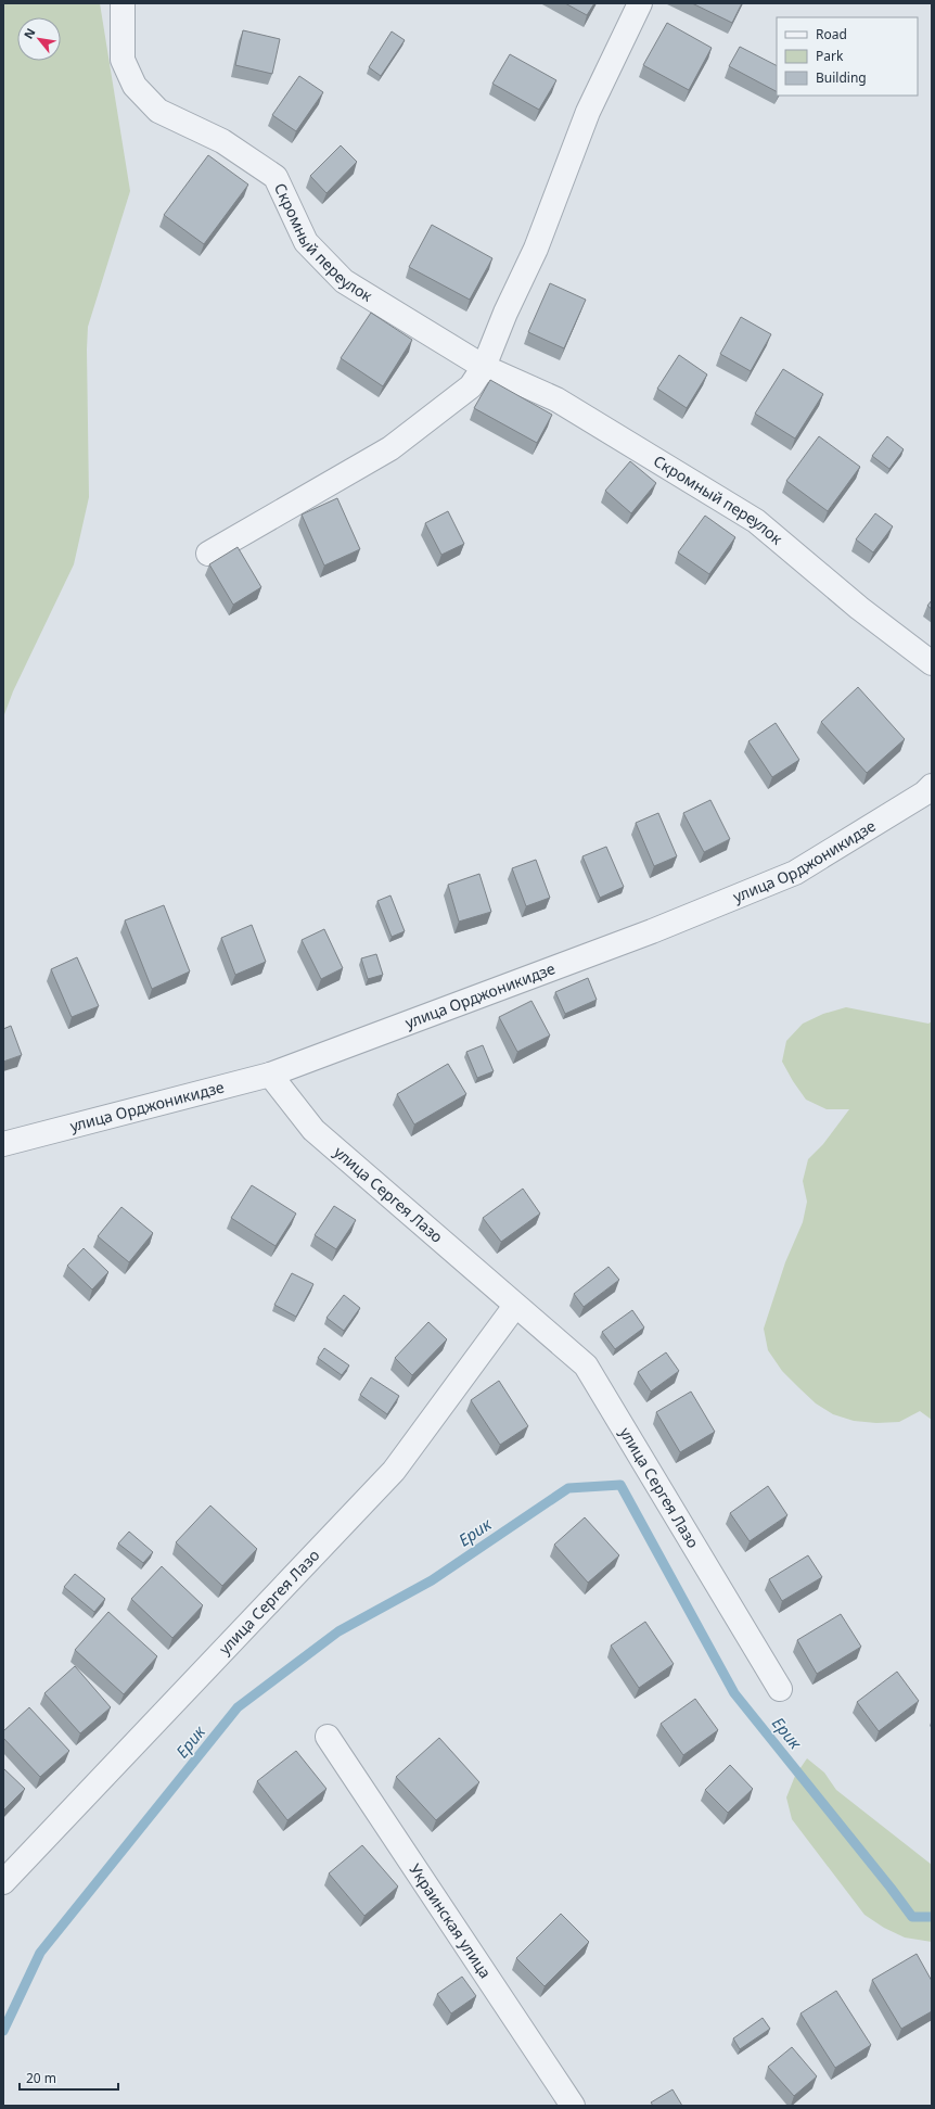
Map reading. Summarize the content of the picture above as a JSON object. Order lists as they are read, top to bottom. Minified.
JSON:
{"streets":{"street":["Скромный переулок","улица Орджоникидзе","улица Сергея Лазо","Украинская улица"]},"crossings":[["улица Орджоникидзе","улица Сергея Лазо"]],"water":["Ерик"],"legend":["Road","Park","Building"],"scale_bar":"20 m","north":"top left"}
